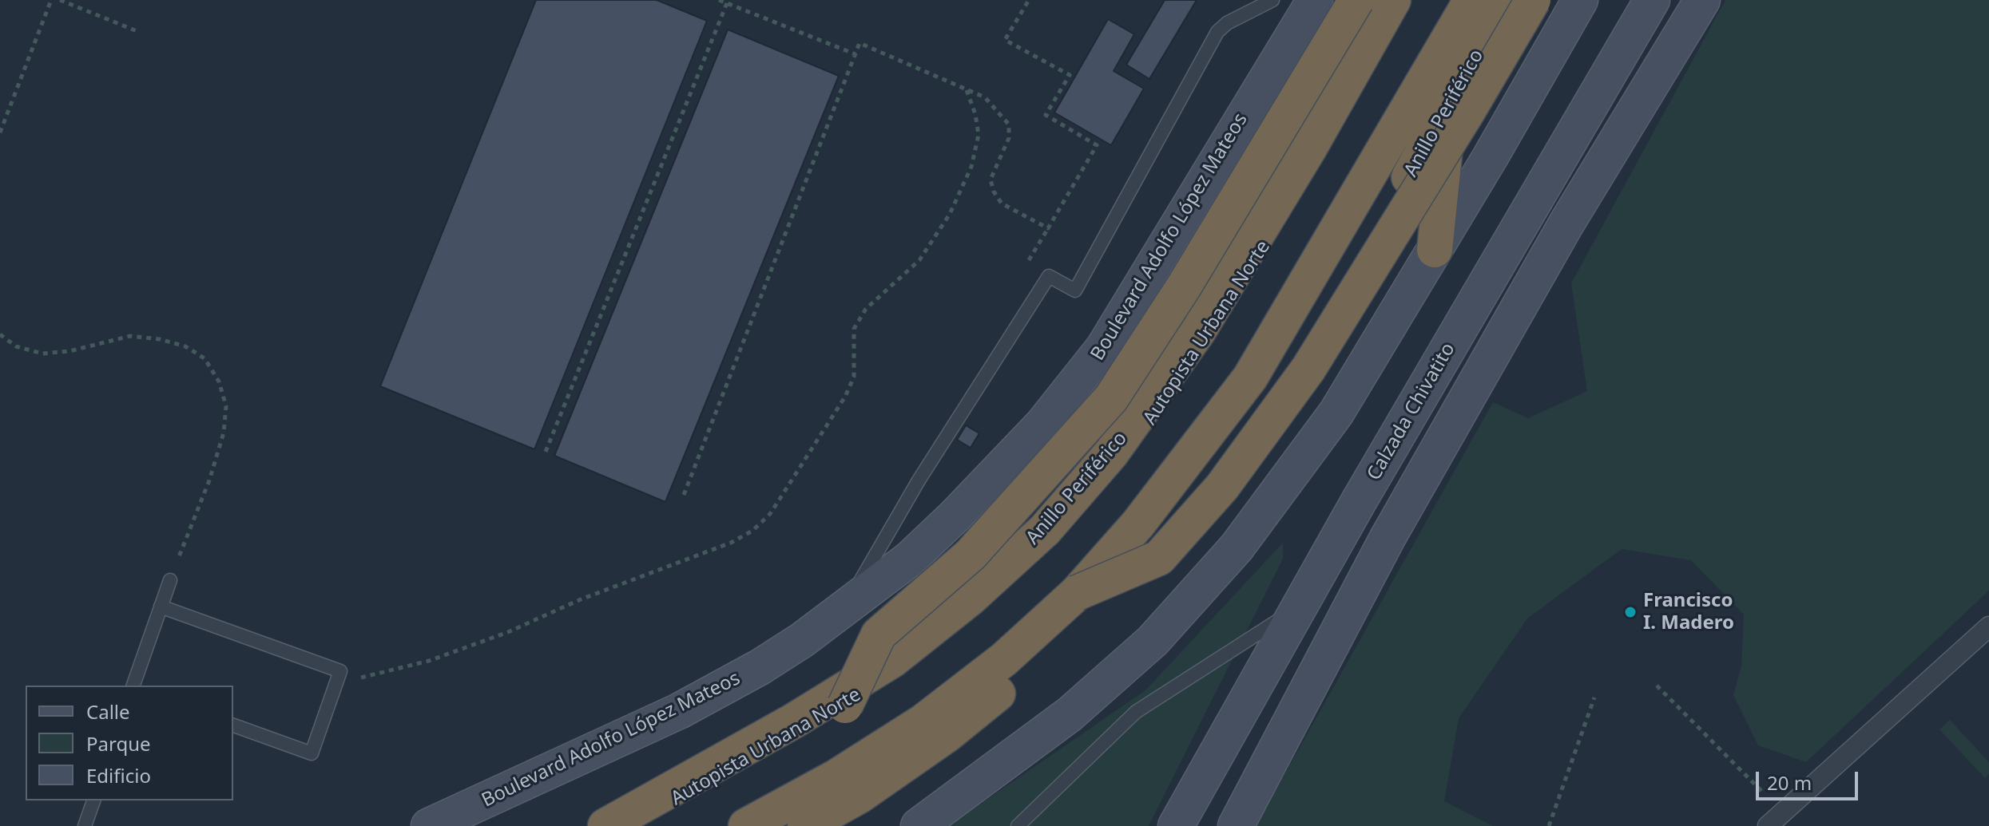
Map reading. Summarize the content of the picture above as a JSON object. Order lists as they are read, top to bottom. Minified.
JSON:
{"streets":{"highway":["Anillo Periférico","Autopista Urbana Norte"],"main road":["Boulevard Adolfo López Mateos","Calzada Chivatito"]},"places":["Francisco I. Madero"],"legend":["Calle","Parque","Edificio"],"scale_bar":"20 m"}
